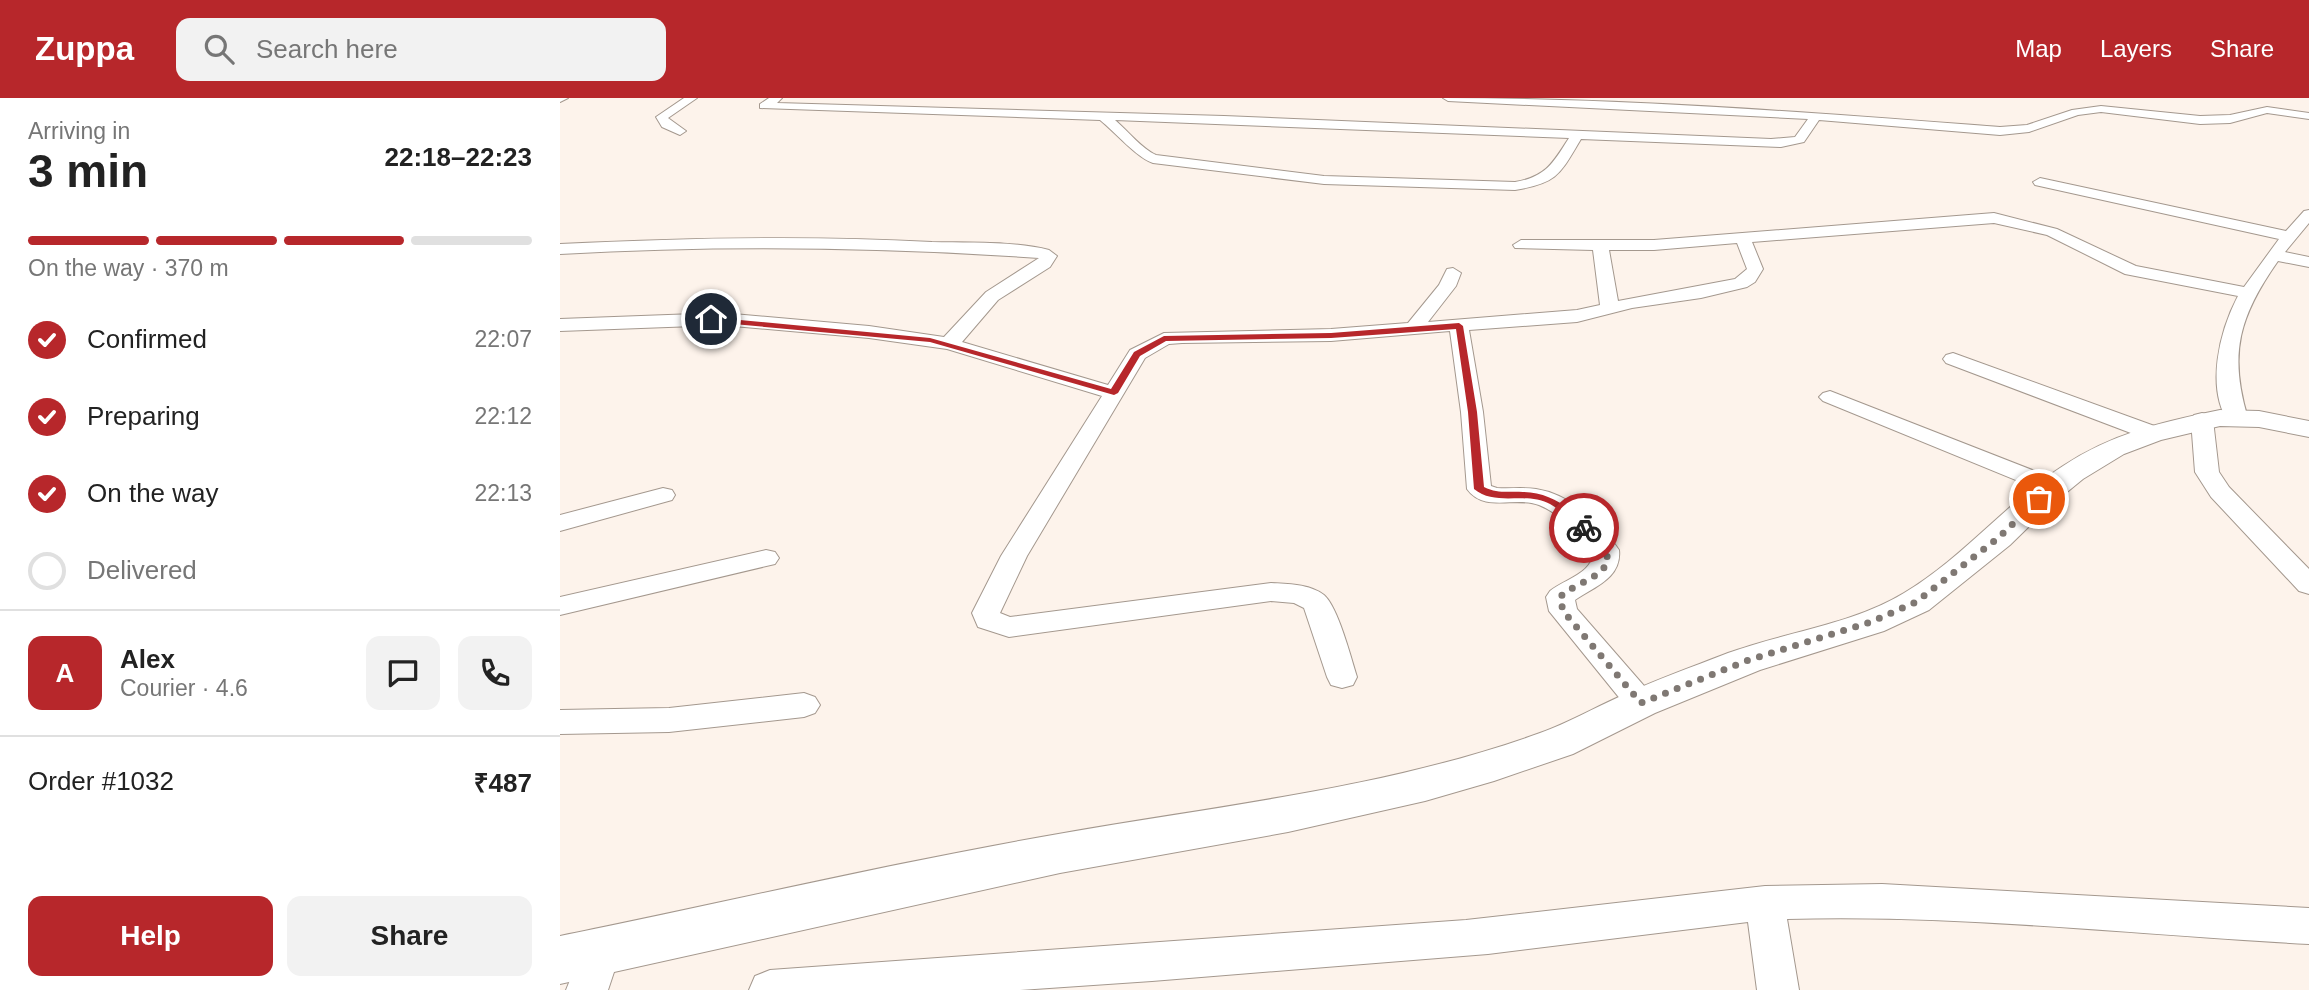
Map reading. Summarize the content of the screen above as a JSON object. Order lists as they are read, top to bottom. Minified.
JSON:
{"page":{"header":"Zuppa","search":"Search here","nav":["Map","Layers","Share"],"heading":["3 min","Arriving in","22:18–22:23"],"panel":["Alex","Courier · 4.6","Order #1032","₹487"],"bar":"On the way · 370 m","list":[["Confirmed","22:07"],["Preparing","22:12"],["On the way","22:13"],"Delivered"],"round":"A","buttons":["Help","Share"]}}
